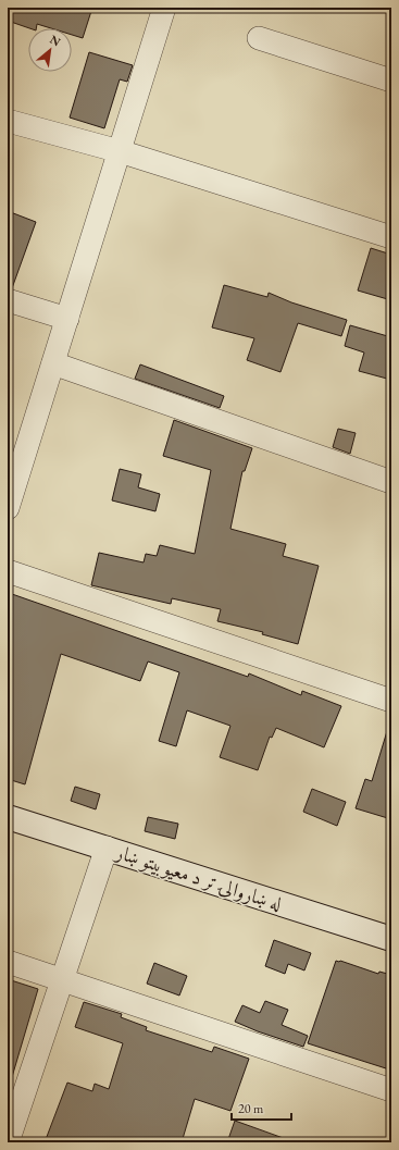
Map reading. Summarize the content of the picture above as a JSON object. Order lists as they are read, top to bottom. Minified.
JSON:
{"streets":{"street":["له ښاروالۍ تر د معیوبیتو ښار"]},"scale_bar":"20 m","north":"top right"}
